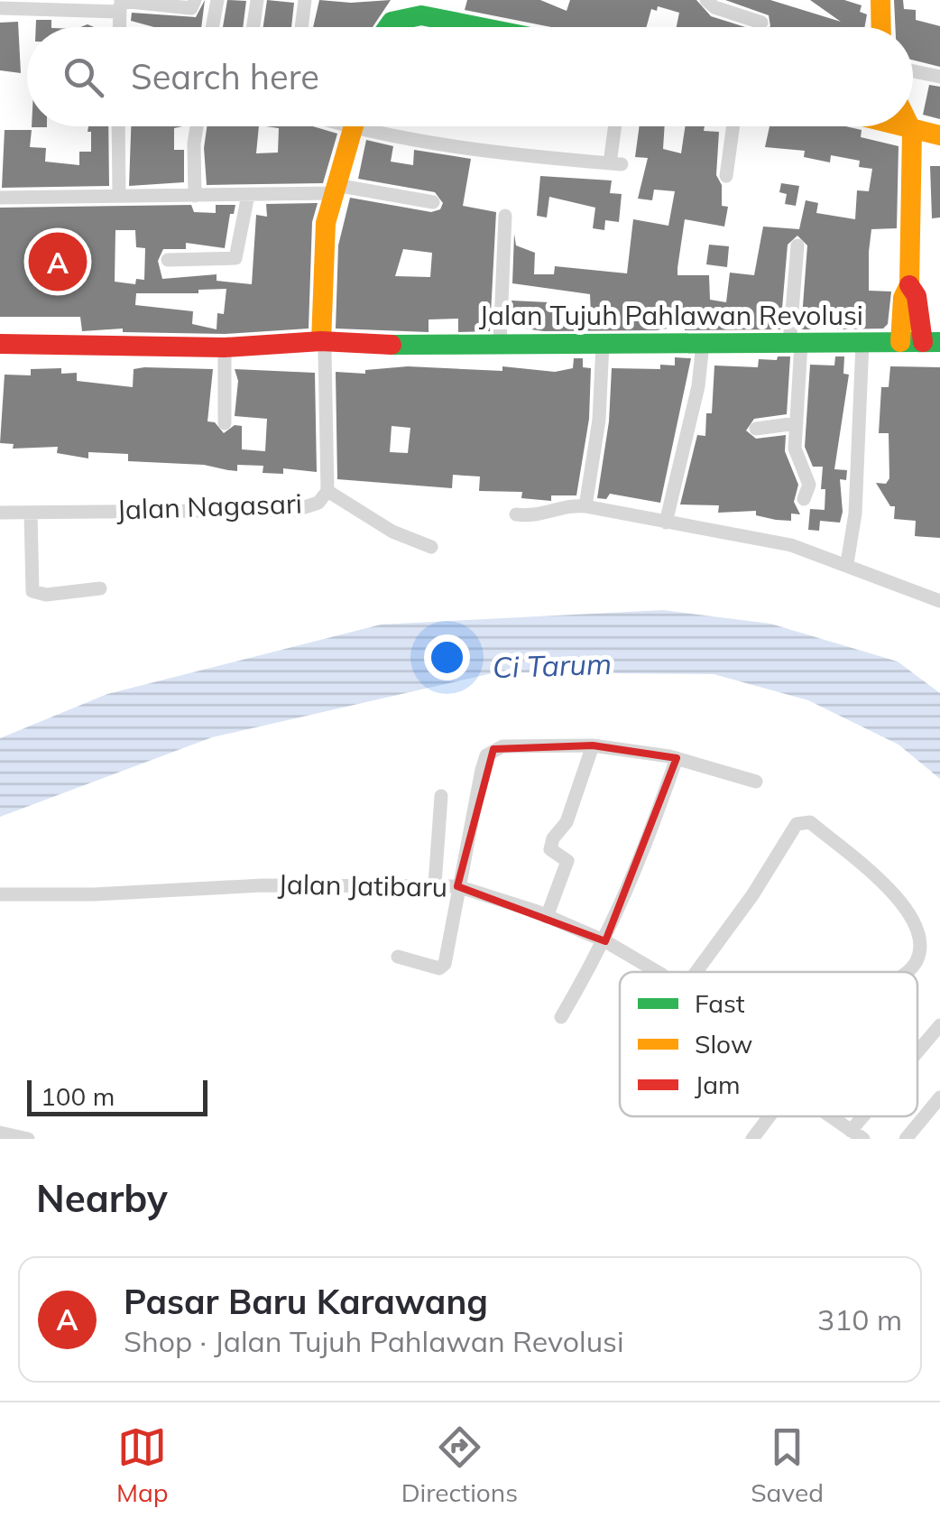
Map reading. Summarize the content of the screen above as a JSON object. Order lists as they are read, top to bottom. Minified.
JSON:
{"streets":{"main road":["Jalan Tujuh Pahlawan Revolusi"],"street":["Jalan Nagasari","Jalan Jatibaru"]},"crossings":[["Jalan Tujuh Pahlawan Revolusi","Jalan Nagasari"]],"water":["Ci Tarum"],"legend":["Fast","Slow","Jam"],"scale_bar":"100 m","page":{"search":"Search here","pins":"A","scale":"100 m","heading":"Nearby","list":[{"mark":"A","name":"Pasar Baru Karawang","note":"Shop · Jalan Tujuh Pahlawan Revolusi","value":"310 m"}],"nav":["Map","Directions","Saved"]}}
